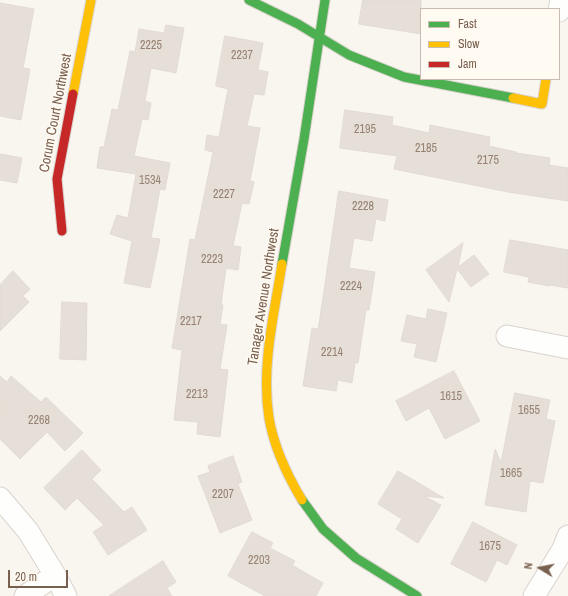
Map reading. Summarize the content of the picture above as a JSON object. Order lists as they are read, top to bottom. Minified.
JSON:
{"streets":{"street":["Corum Court Northwest","Tanager Avenue Northwest"]},"house_numbers":["2225","2237","2195","2185","2175","1534","2227","2228","2223","2224","2217","2214","2213","1615","1655","2268","1665","2207","1675","2203"],"legend":["Fast","Slow","Jam"],"scale_bar":"20 m","north":"left"}
